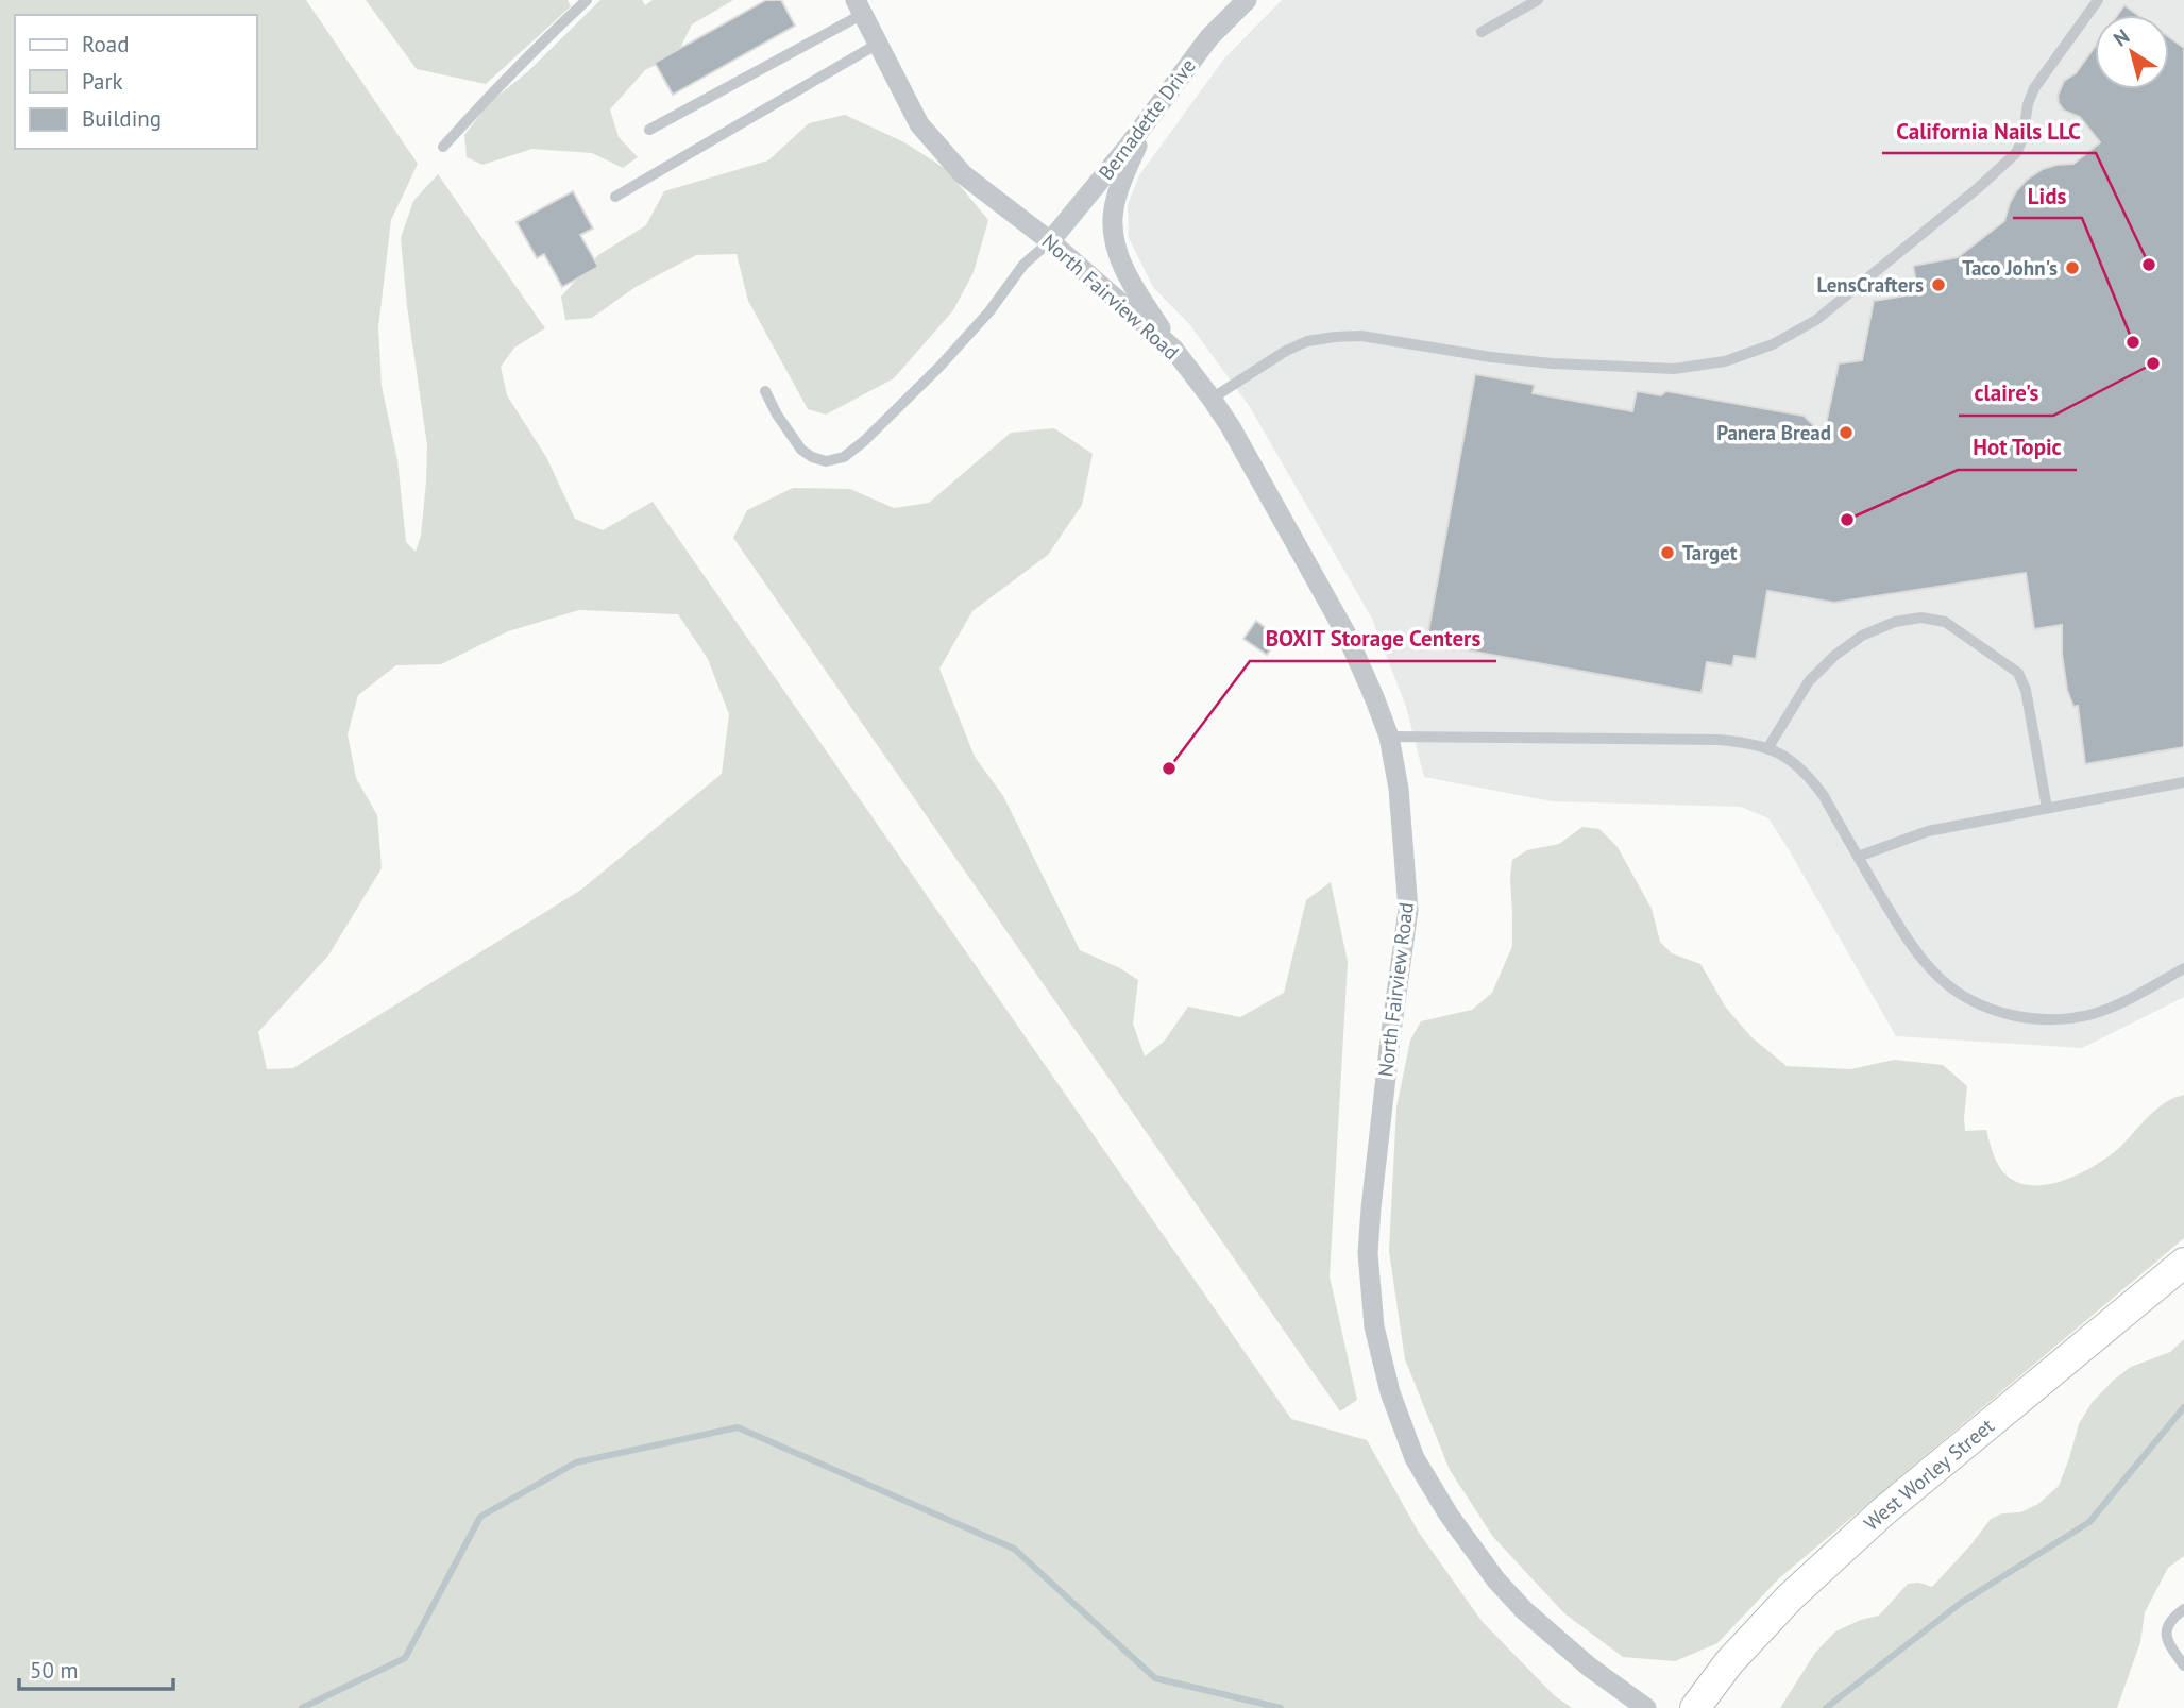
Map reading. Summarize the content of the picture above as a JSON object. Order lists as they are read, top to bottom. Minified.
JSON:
{"streets":{"street":["Bernadette Drive","North Fairview Road","West Worley Street"]},"crossings":[["Bernadette Drive","North Fairview Road"]],"places":["California Nails LLC","Taco John's","LensCrafters","Lids","claire's","Panera Bread","Hot Topic","Target","BOXIT Storage Centers"],"legend":["Road","Park","Building"],"scale_bar":"50 m","north":"top left"}
